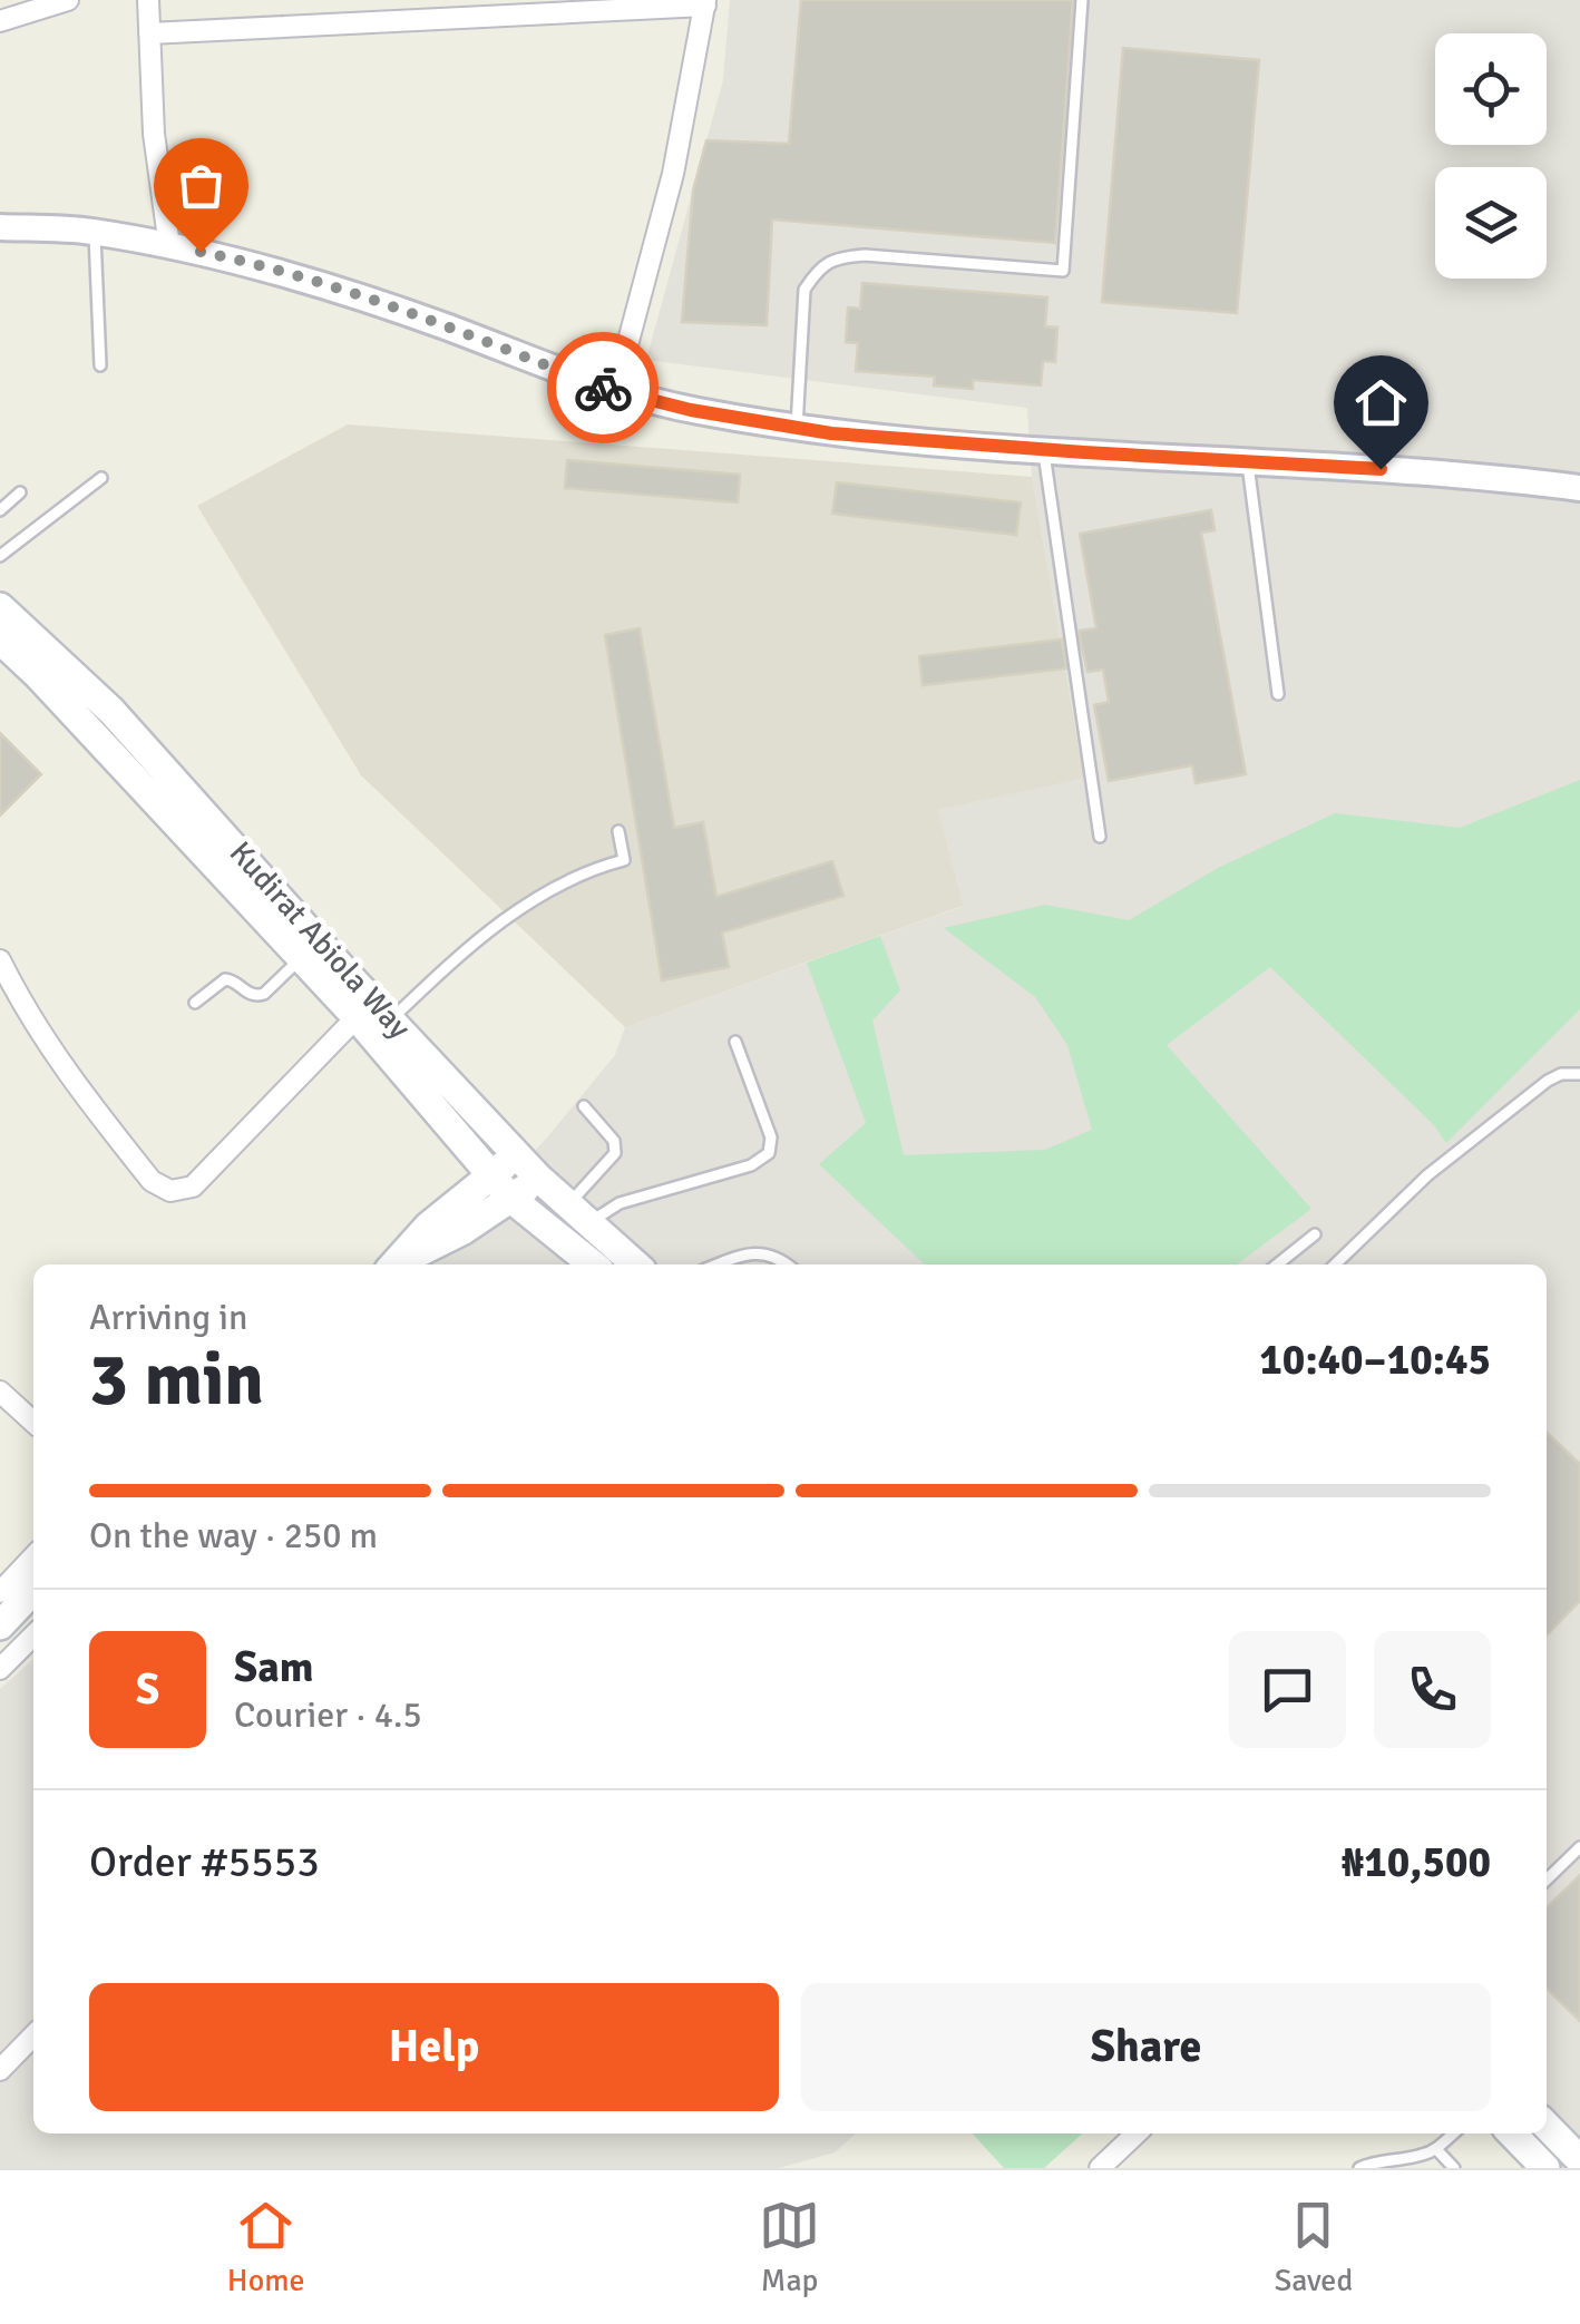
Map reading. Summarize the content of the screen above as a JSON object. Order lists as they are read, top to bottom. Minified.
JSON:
{"streets":{"main road":["Kudirat Abiola Way"]},"page":{"heading":["3 min","Arriving in","10:40–10:45"],"panel":["Sam","Courier · 4.5","Order #5553","₦10,500"],"bar":"On the way · 250 m","round":"S","buttons":["Help","Share"],"tabs":["Home","Map","Saved"]}}
